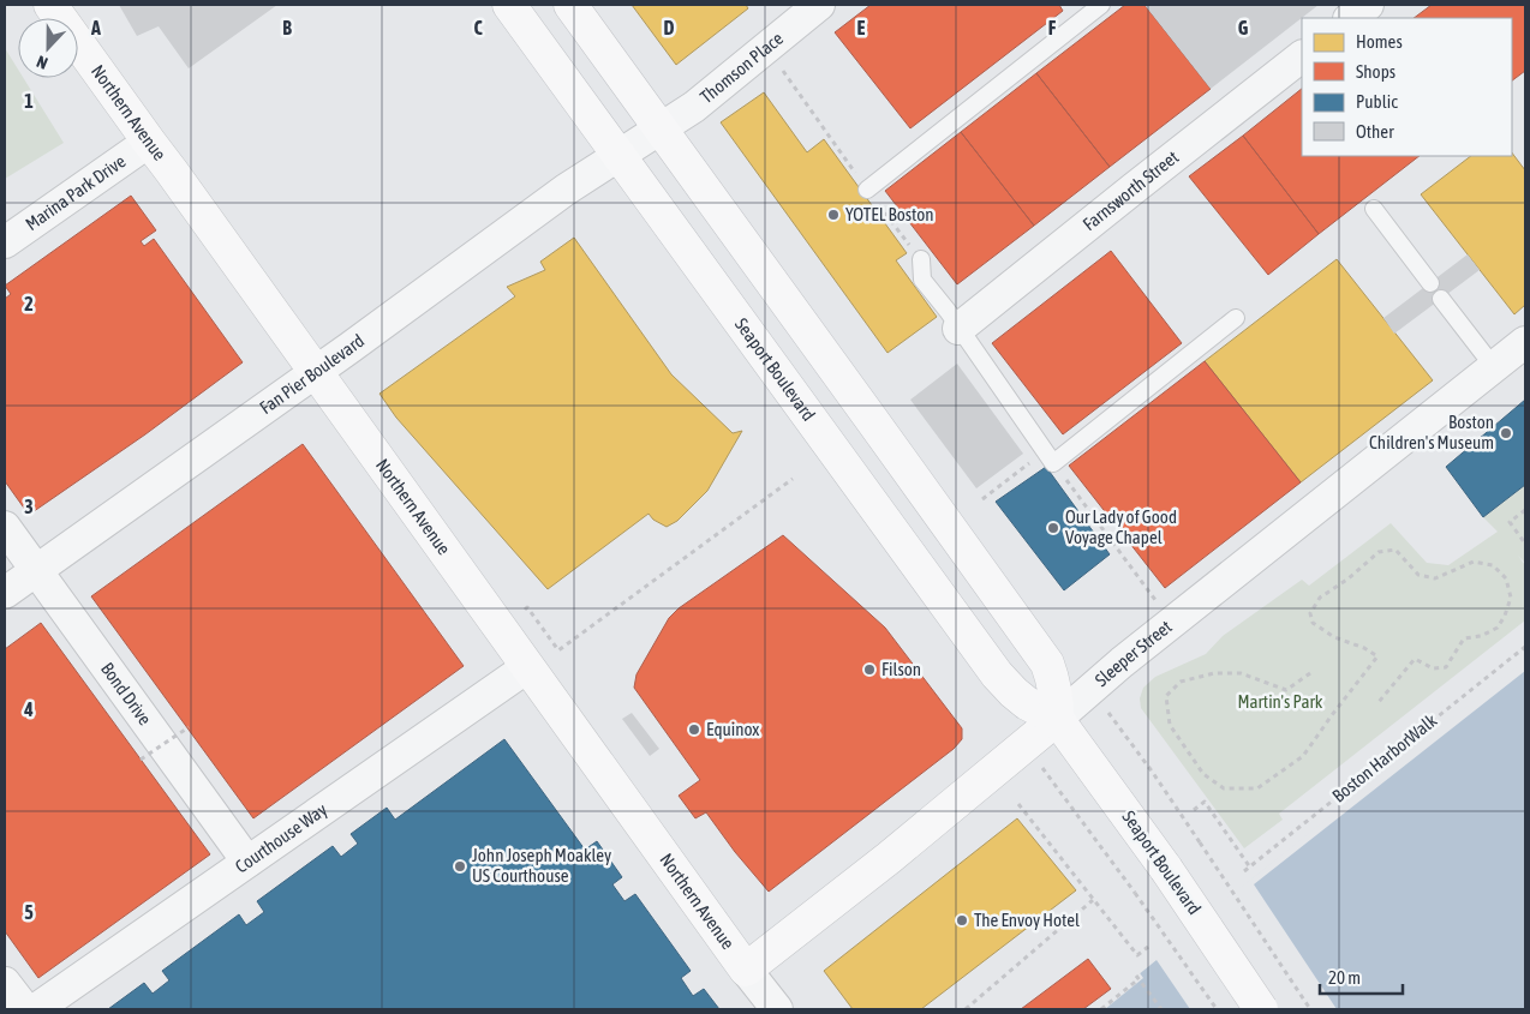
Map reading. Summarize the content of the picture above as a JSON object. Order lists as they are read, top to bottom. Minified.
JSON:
{"streets":{"main road":["Northern Avenue","Seaport Boulevard","Sleeper Street"],"street":["Thomson Place","Marina Park Drive","Farnsworth Street","Fan Pier Boulevard","Bond Drive","Courthouse Way"],"path":["Boston HarborWalk"]},"crossings":[["Thomson Place","Seaport Boulevard"],["Thomson Place","Fan Pier Boulevard"],["Northern Avenue","Marina Park Drive"],["Northern Avenue","Fan Pier Boulevard"],["Northern Avenue","Sleeper Street"],["Northern Avenue","Courthouse Way"],["Seaport Boulevard","Fan Pier Boulevard"],["Seaport Boulevard","Sleeper Street"],["Fan Pier Boulevard","Bond Drive"],["Bond Drive","Courthouse Way"]],"parks":["Martin's Park"],"places":["YOTEL Boston","Boston Children's Museum","Our Lady of Good Voyage Chapel","Filson","Equinox","John Joseph Moakley US Courthouse","The Envoy Hotel"],"legend":["Homes","Shops","Public","Other"],"scale_bar":"20 m","north":"bottom","grid":{"columns":["A","B","C","D","E","F","G"],"rows":["1","2","3","4","5"]}}
